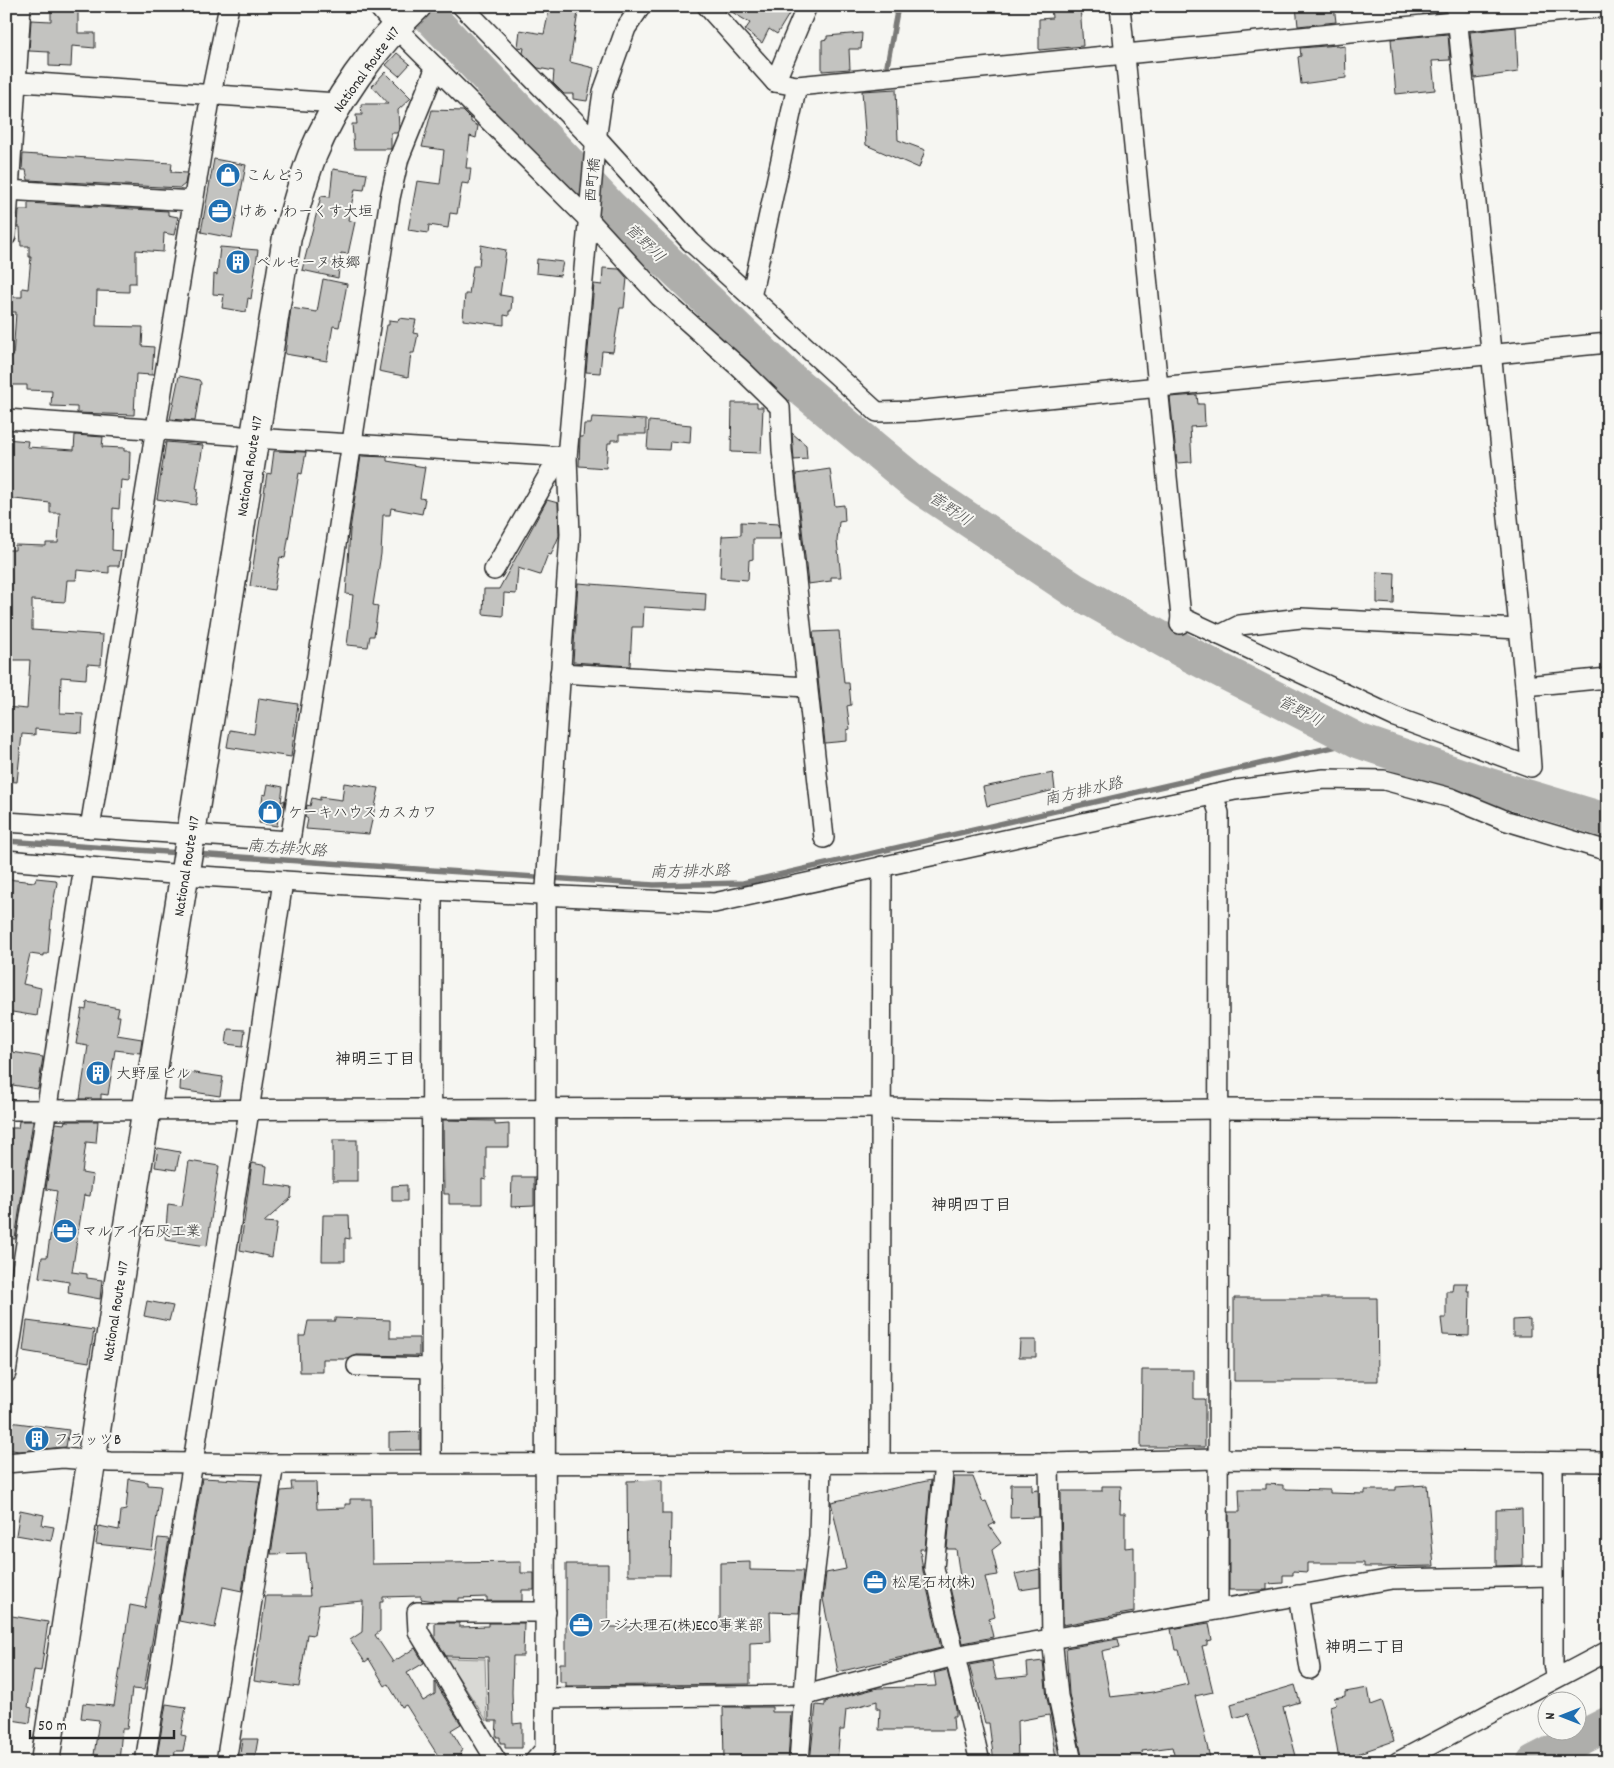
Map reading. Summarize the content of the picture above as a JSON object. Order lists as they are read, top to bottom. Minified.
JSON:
{"streets":{"highway":["National Route 417"],"street":["西町橋"]},"districts":["神明三丁目","神明四丁目","神明二丁目"],"water":["菅野川","南方排水路"],"places":{"shop":["こんどう","ケーキハウスカスカワ"],"office":["けあ・わーくす大垣","マルアイ石灰工業","松尾石材(株)","フジ大理石(株)ECO事業部"],"building":["ベルセーヌ枝郷","大野屋ビル","フラッツB"]},"scale_bar":"50 m","north":"left"}
